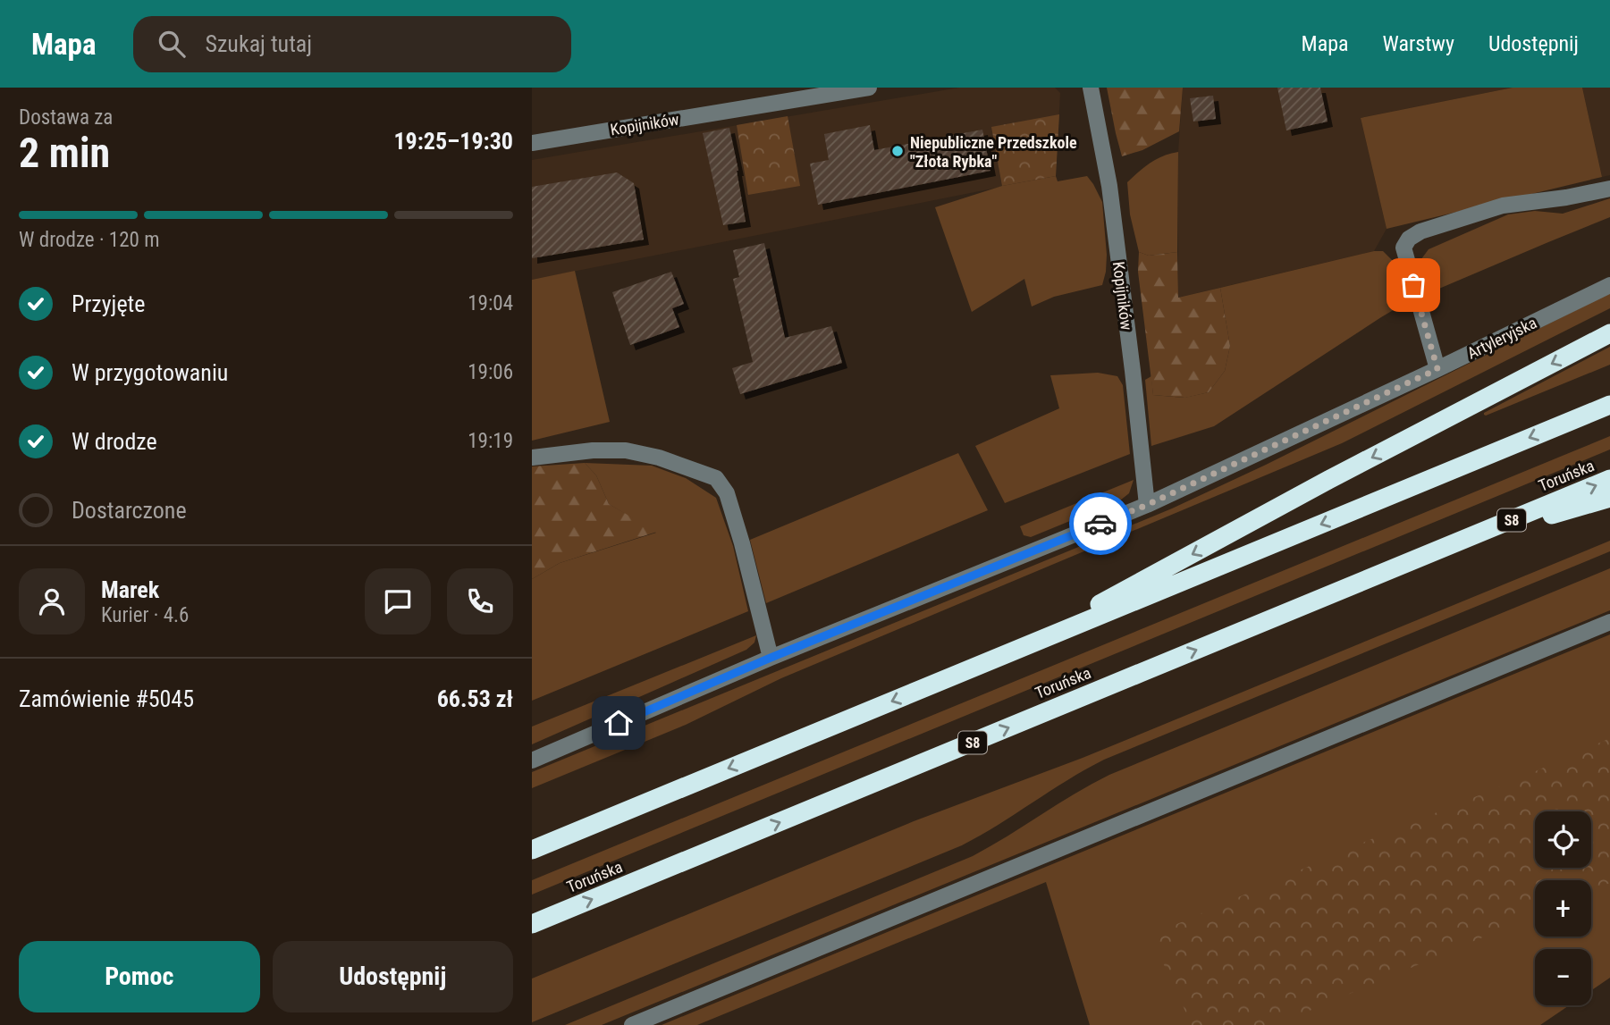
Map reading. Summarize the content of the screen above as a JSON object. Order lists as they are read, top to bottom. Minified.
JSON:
{"streets":{"highway":["Toruńska","S8"],"street":["Kopijników","Artyleryjska"]},"crossings":[["Kopijników","Artyleryjska"]],"places":["Niepubliczne Przedszkole \"Złota Rybka\""],"page":{"header":"Mapa","search":"Szukaj tutaj","nav":["Mapa","Warstwy","Udostępnij"],"heading":["2 min","Dostawa za","19:25–19:30"],"panel":["Marek","Kurier · 4.6","Zamówienie #5045","66.53 zł"],"bar":"W drodze · 120 m","list":[["Przyjęte","19:04"],["W przygotowaniu","19:06"],["W drodze","19:19"],"Dostarczone"],"map_buttons":["+","−"],"buttons":["Pomoc","Udostępnij"]}}
